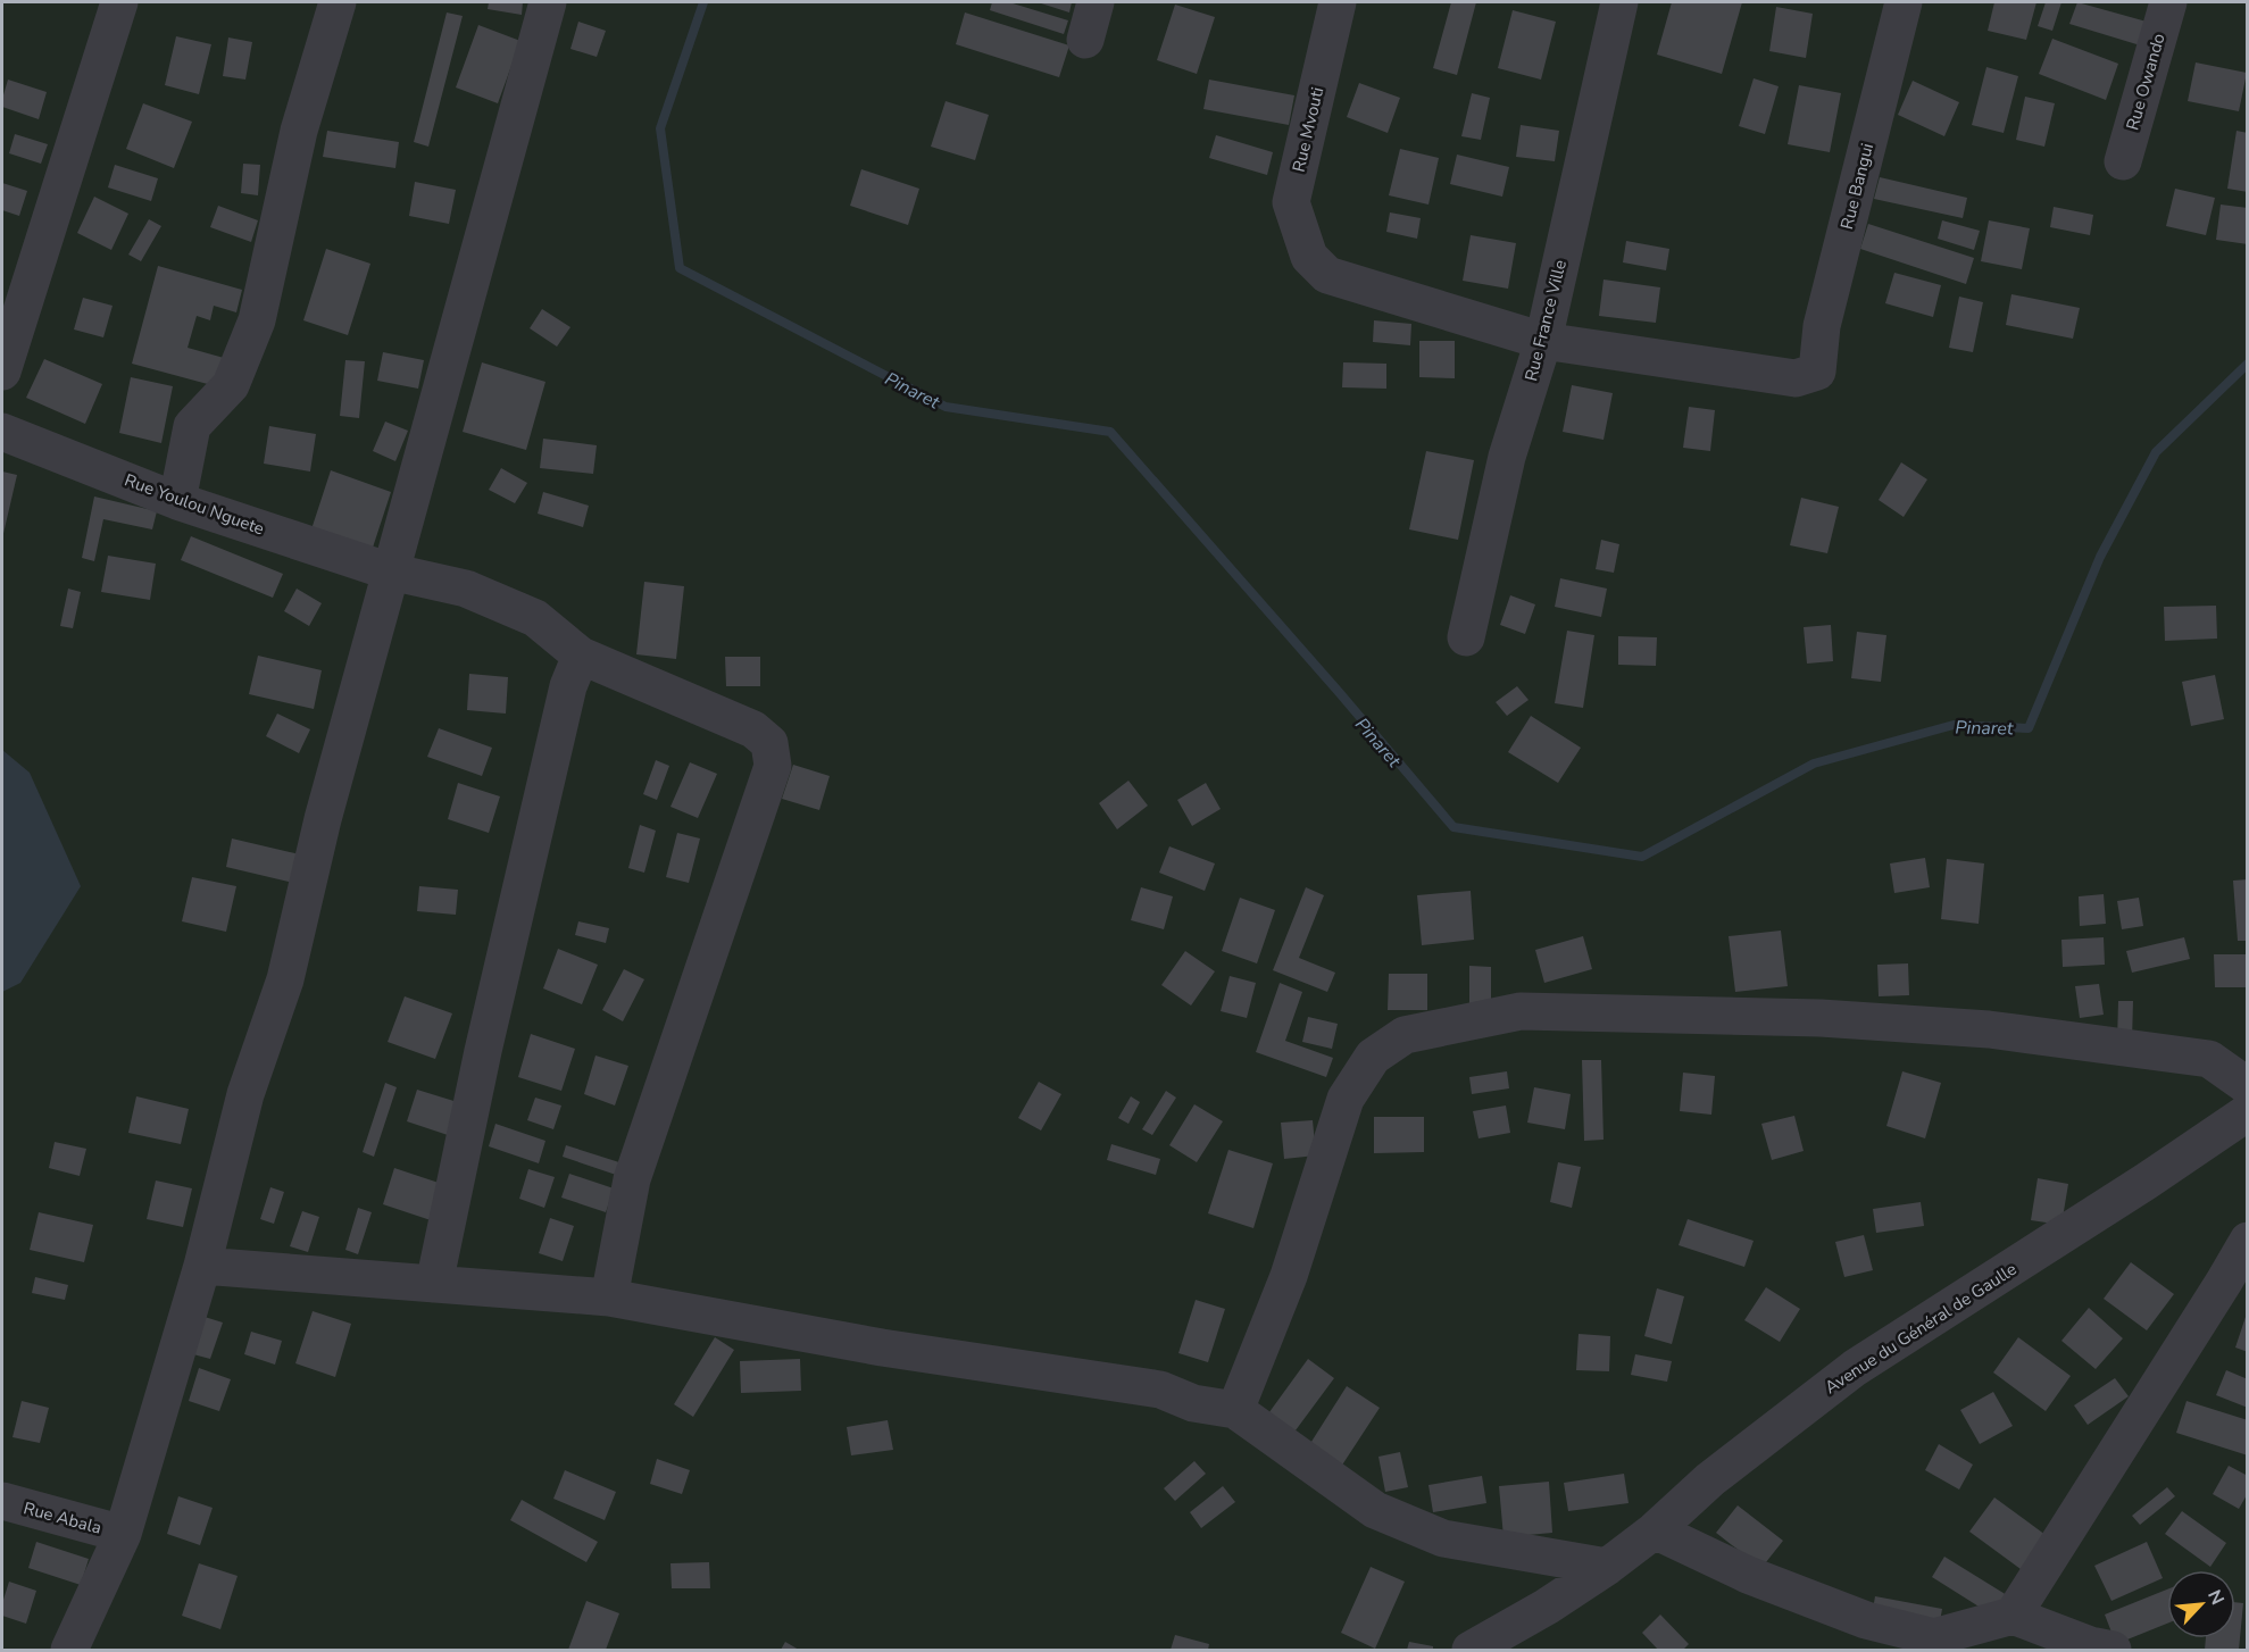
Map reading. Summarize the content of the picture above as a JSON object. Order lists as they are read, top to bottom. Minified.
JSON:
{"streets":{"street":["Rue Owando","Rue Mvouti","Rue Bangui","Rue France Ville","Rue Youlou Nguete","Avenue du Général de Gaulle","Rue Abala"]},"crossings":[["Rue Mvouti","Rue Bangui"],["Rue Mvouti","Rue France Ville"],["Rue Bangui","Rue France Ville"]],"water":["Pinaret"],"north":"top right"}
